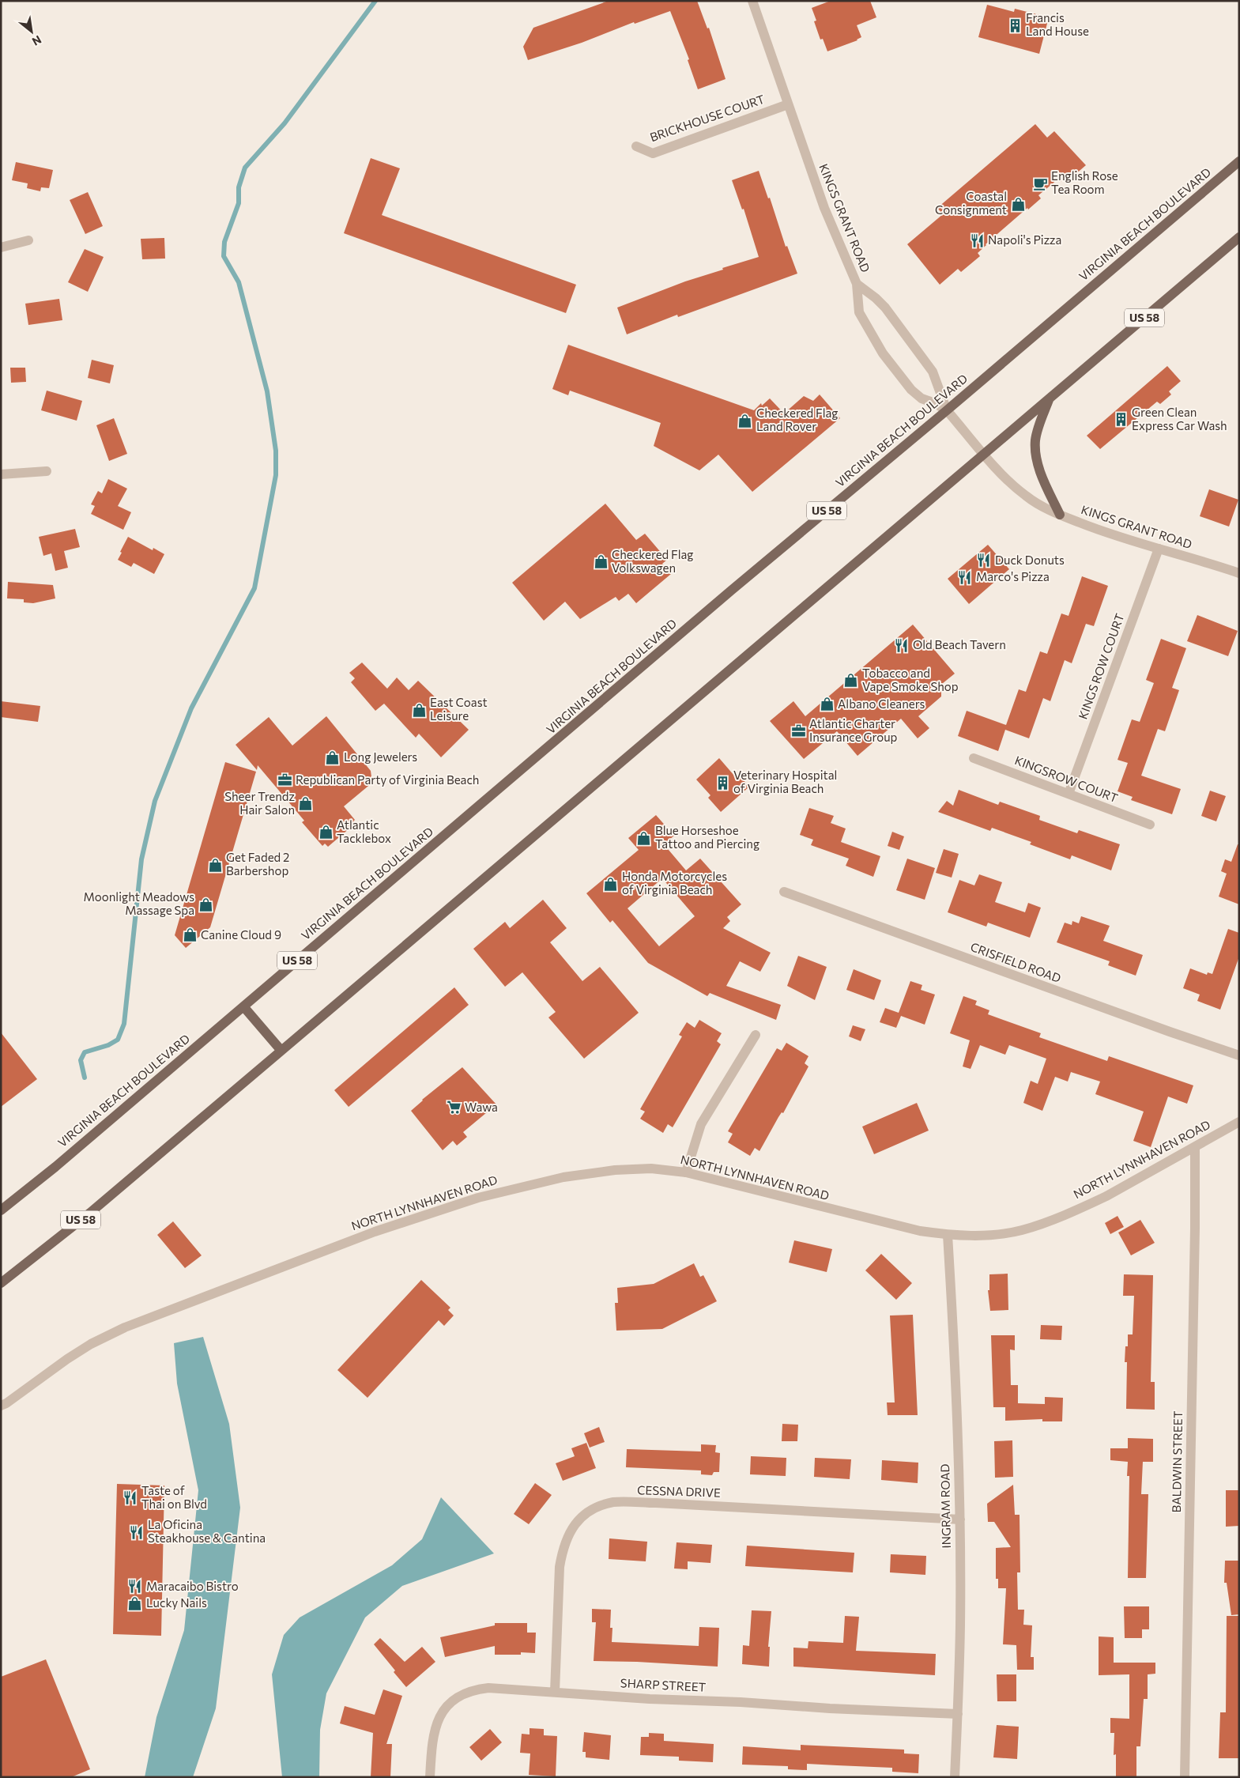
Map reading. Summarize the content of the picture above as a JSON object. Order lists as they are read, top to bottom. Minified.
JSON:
{"streets":{"main road":["VIRGINIA BEACH BOULEVARD","US 58"],"street":["BRICKHOUSE COURT","KINGS GRANT ROAD","KINGS ROW COURT","KINGSROW COURT","CRISFIELD ROAD","NORTH LYNNHAVEN ROAD","BALDWIN STREET","CESSNA DRIVE","INGRAM ROAD","SHARP STREET"]},"crossings":[["BRICKHOUSE COURT","KINGS GRANT ROAD"],["KINGS GRANT ROAD","VIRGINIA BEACH BOULEVARD"],["KINGS GRANT ROAD","US 58"],["KINGS GRANT ROAD","KINGS ROW COURT"],["KINGS ROW COURT","KINGSROW COURT"],["NORTH LYNNHAVEN ROAD","BALDWIN STREET"],["NORTH LYNNHAVEN ROAD","INGRAM ROAD"],["CESSNA DRIVE","INGRAM ROAD"],["CESSNA DRIVE","SHARP STREET"],["INGRAM ROAD","SHARP STREET"]],"places":{"building":["Francis Land House","Green Clean Express Car Wash","Veterinary Hospital of Virginia Beach"],"cafe":["English Rose Tea Room"],"shop":["Coastal Consignment","Checkered Flag Land Rover","Checkered Flag Volkswagen","Tobacco and Vape Smoke Shop","Albano Cleaners","East Coast Leisure","Long Jewelers","Sheer Trendz Hair Salon","Atlantic Tacklebox","Blue Horseshoe Tattoo and Piercing","Get Faded 2 Barbershop","Honda Motorcycles of Virginia Beach","Moonlight Meadows Massage Spa","Canine Cloud 9","Lucky Nails"],"restaurant":["Napoli's Pizza","Duck Donuts","Marco's Pizza","Old Beach Tavern","Taste of Thai on Blvd","La Oficina Steakhouse & Cantina","Maracaibo Bistro"],"office":["Atlantic Charter Insurance Group","Republican Party of Virginia Beach"],"supermarket":["Wawa"]},"north":"bottom right"}
